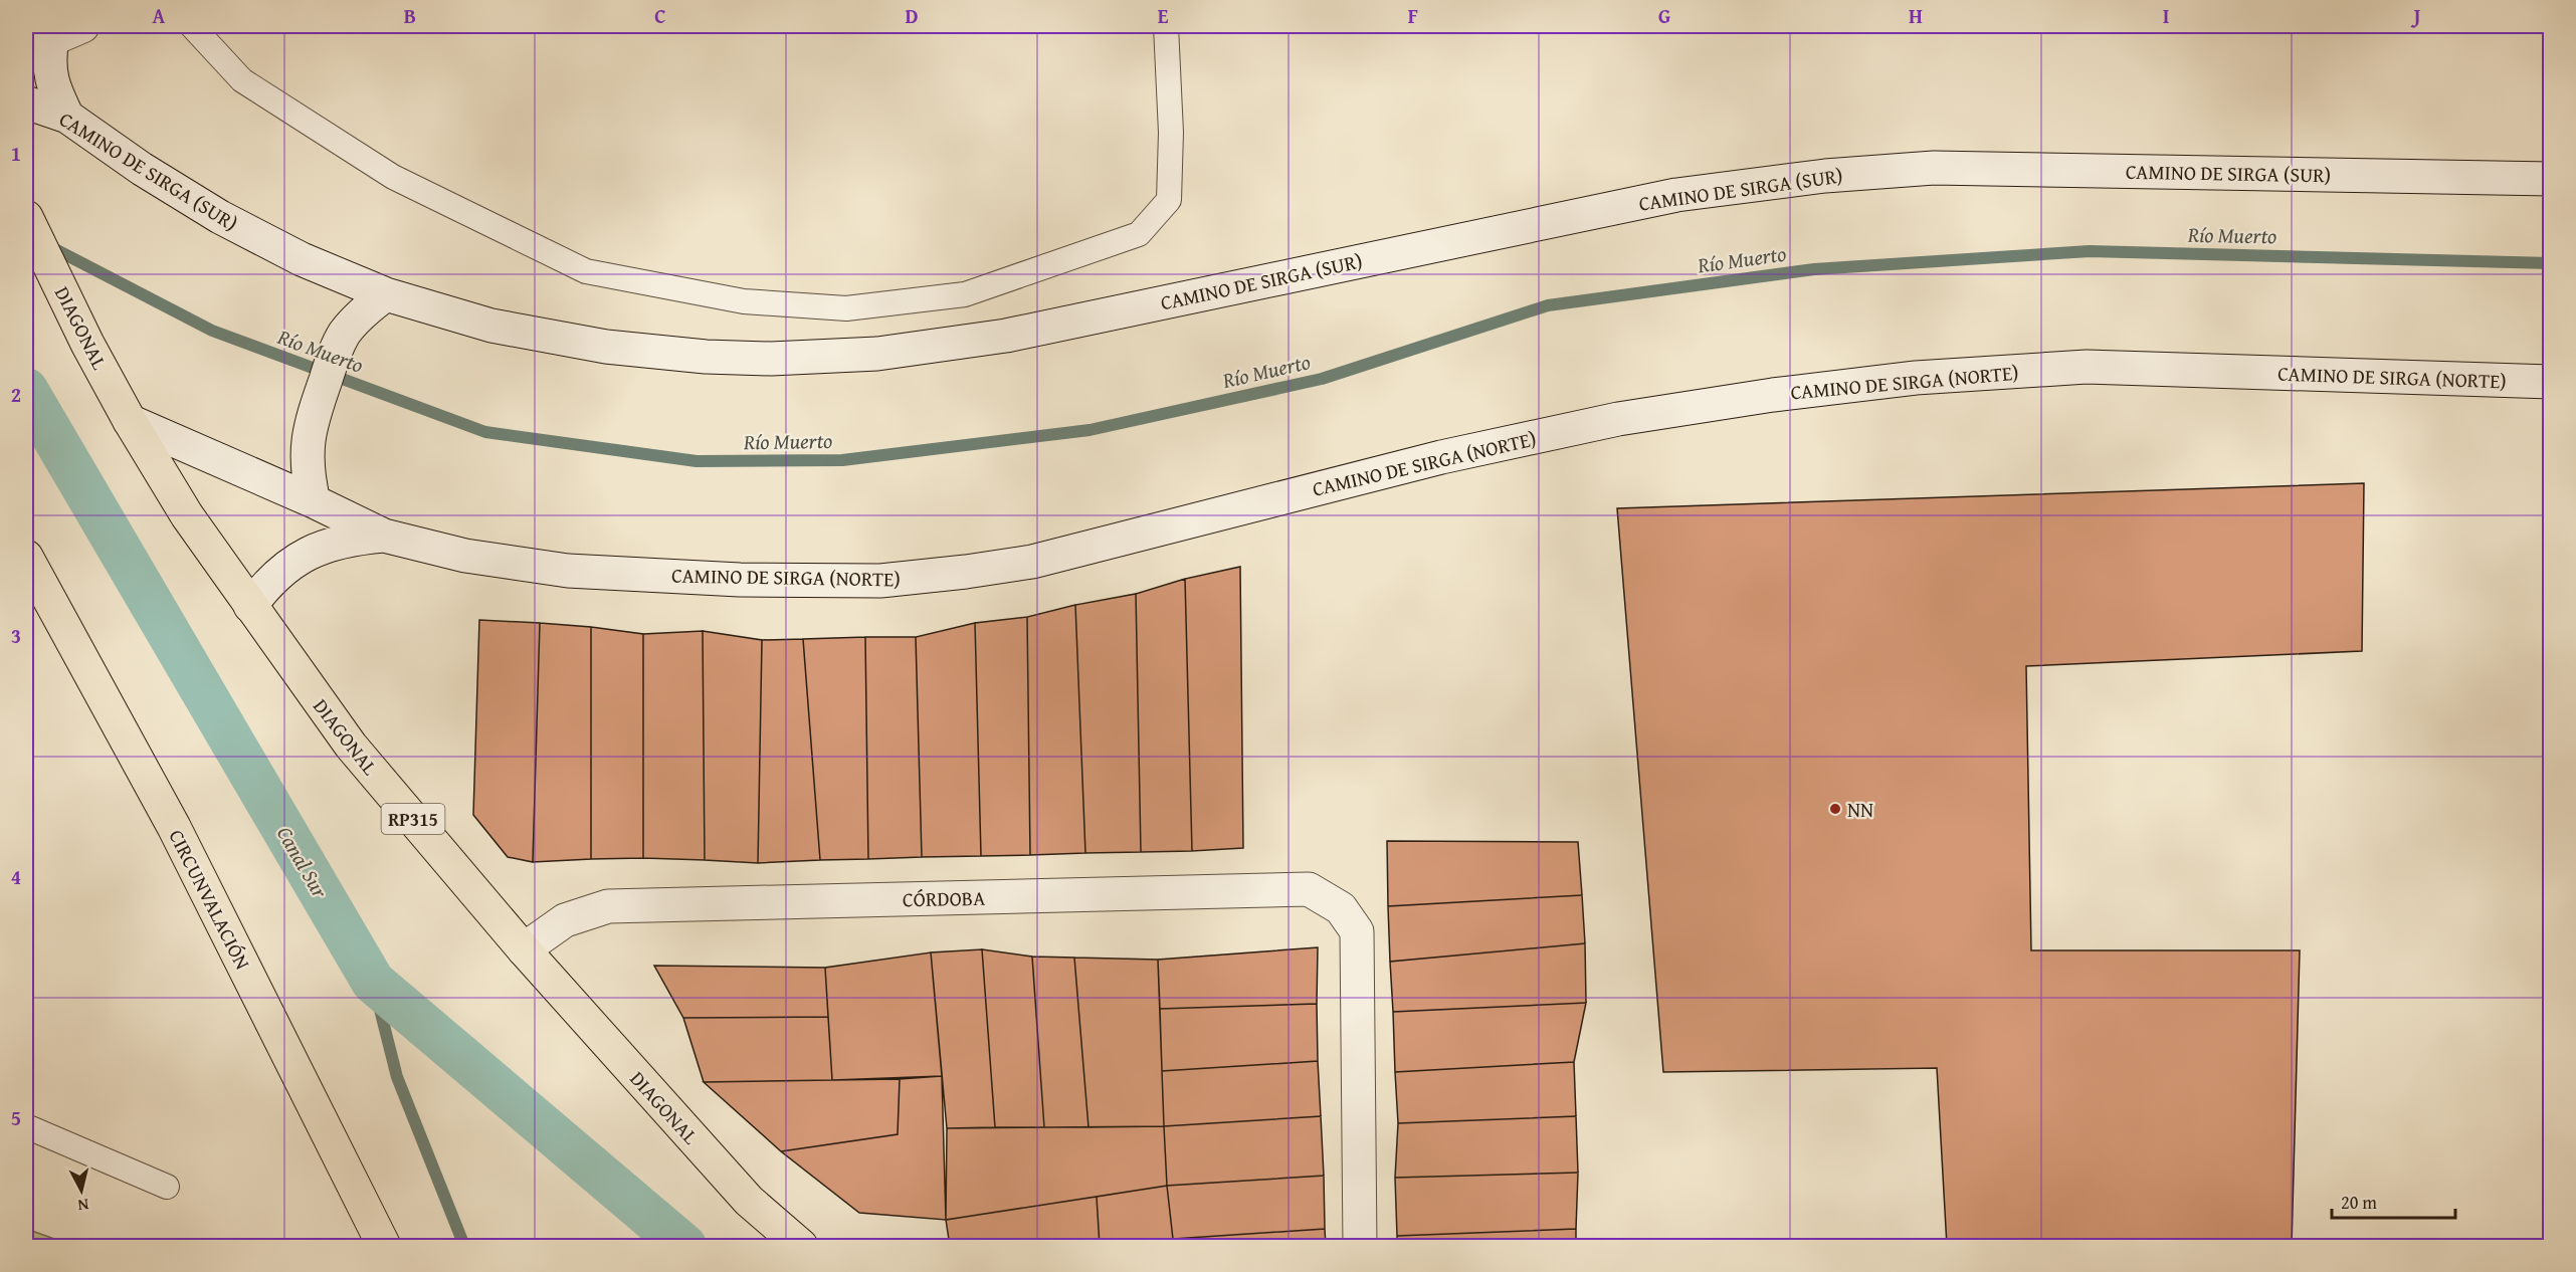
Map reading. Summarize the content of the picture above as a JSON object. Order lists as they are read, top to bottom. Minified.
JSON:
{"streets":{"main road":["CAMINO DE SIRGA (SUR)","DIAGONAL","CAMINO DE SIRGA (NORTE)","RP315","CÓRDOBA","CIRCUNVALACIÓN"]},"crossings":[["DIAGONAL","CAMINO DE SIRGA (NORTE)"],["DIAGONAL","CÓRDOBA"]],"water":["Río Muerto","Canal Sur"],"places":["NN"],"scale_bar":"20 m","north":"bottom","grid":{"columns":["A","B","C","D","E","F","G","H","I","J"],"rows":["1","2","3","4","5"]}}
